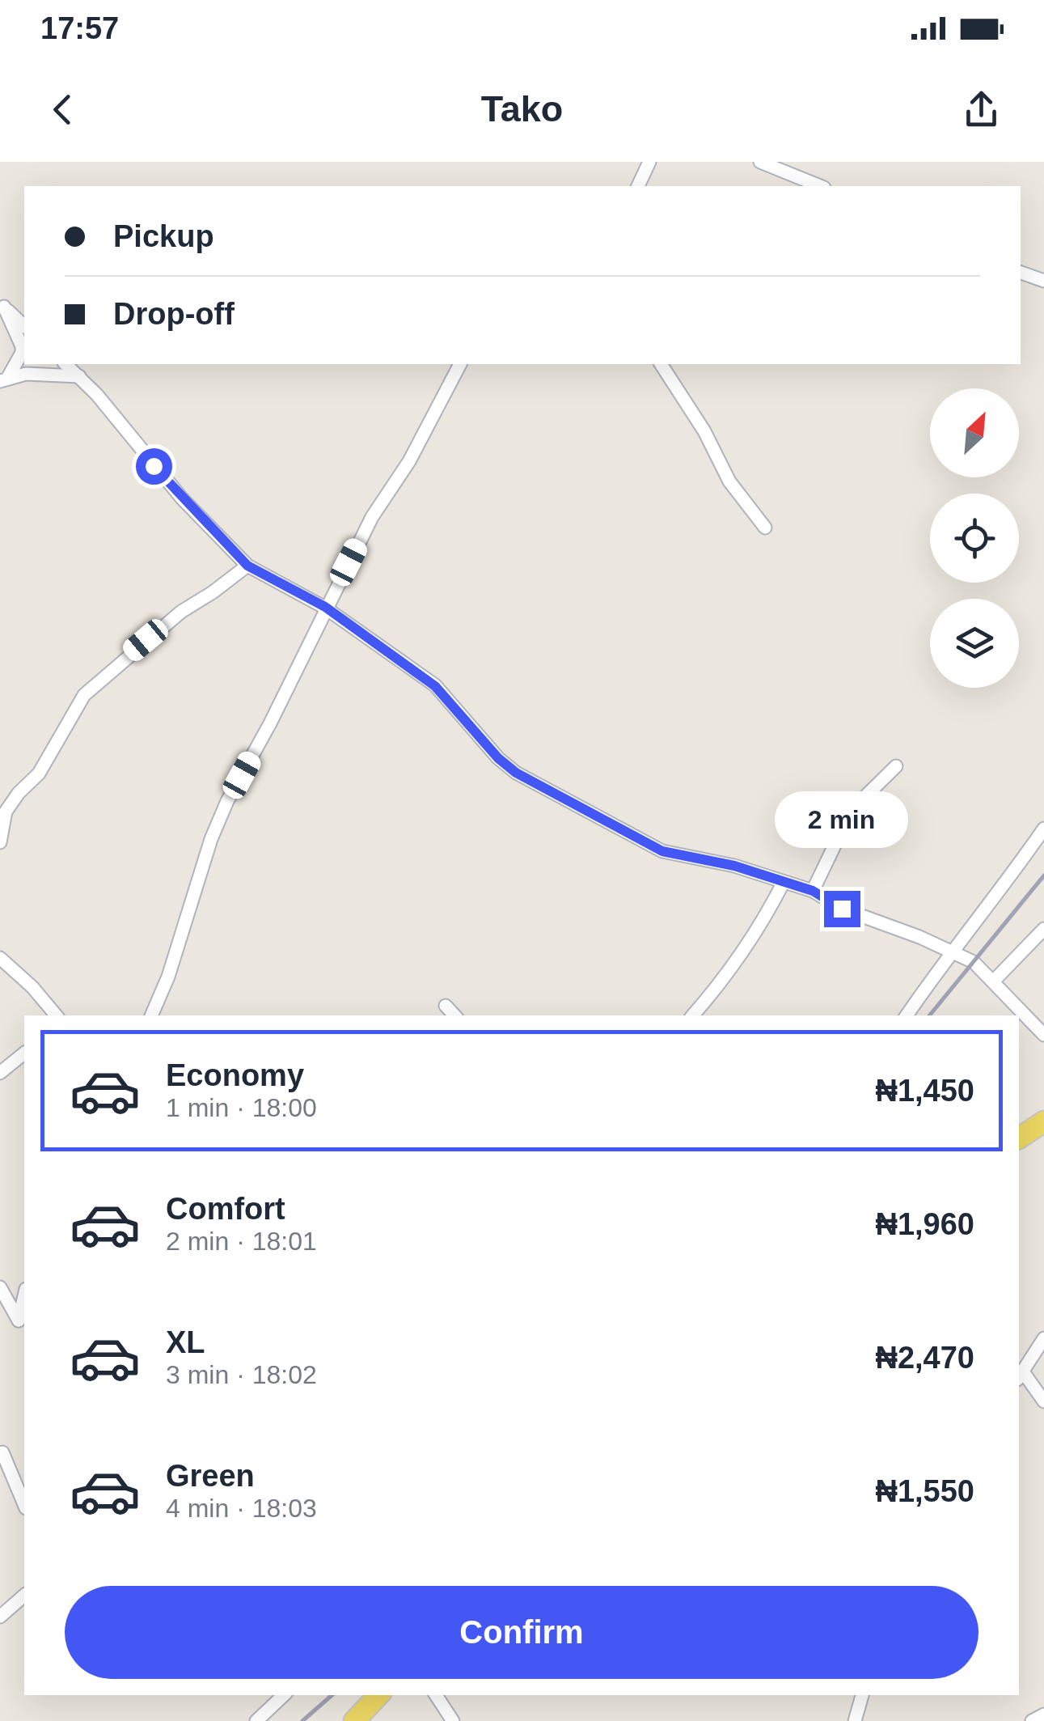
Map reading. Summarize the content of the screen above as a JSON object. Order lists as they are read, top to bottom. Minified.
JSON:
{"north":"top right","page":{"status":"17:57","header":"Tako","banner":["Pickup","Drop-off"],"bubble":"2 min","list":[{"name":"Economy","note":"1 min · 18:00","value":"₦1,450"},{"name":"Comfort","note":"2 min · 18:01","value":"₦1,960"},{"name":"XL","note":"3 min · 18:02","value":"₦2,470"},{"name":"Green","note":"4 min · 18:03","value":"₦1,550"}],"buttons":"Confirm"}}
